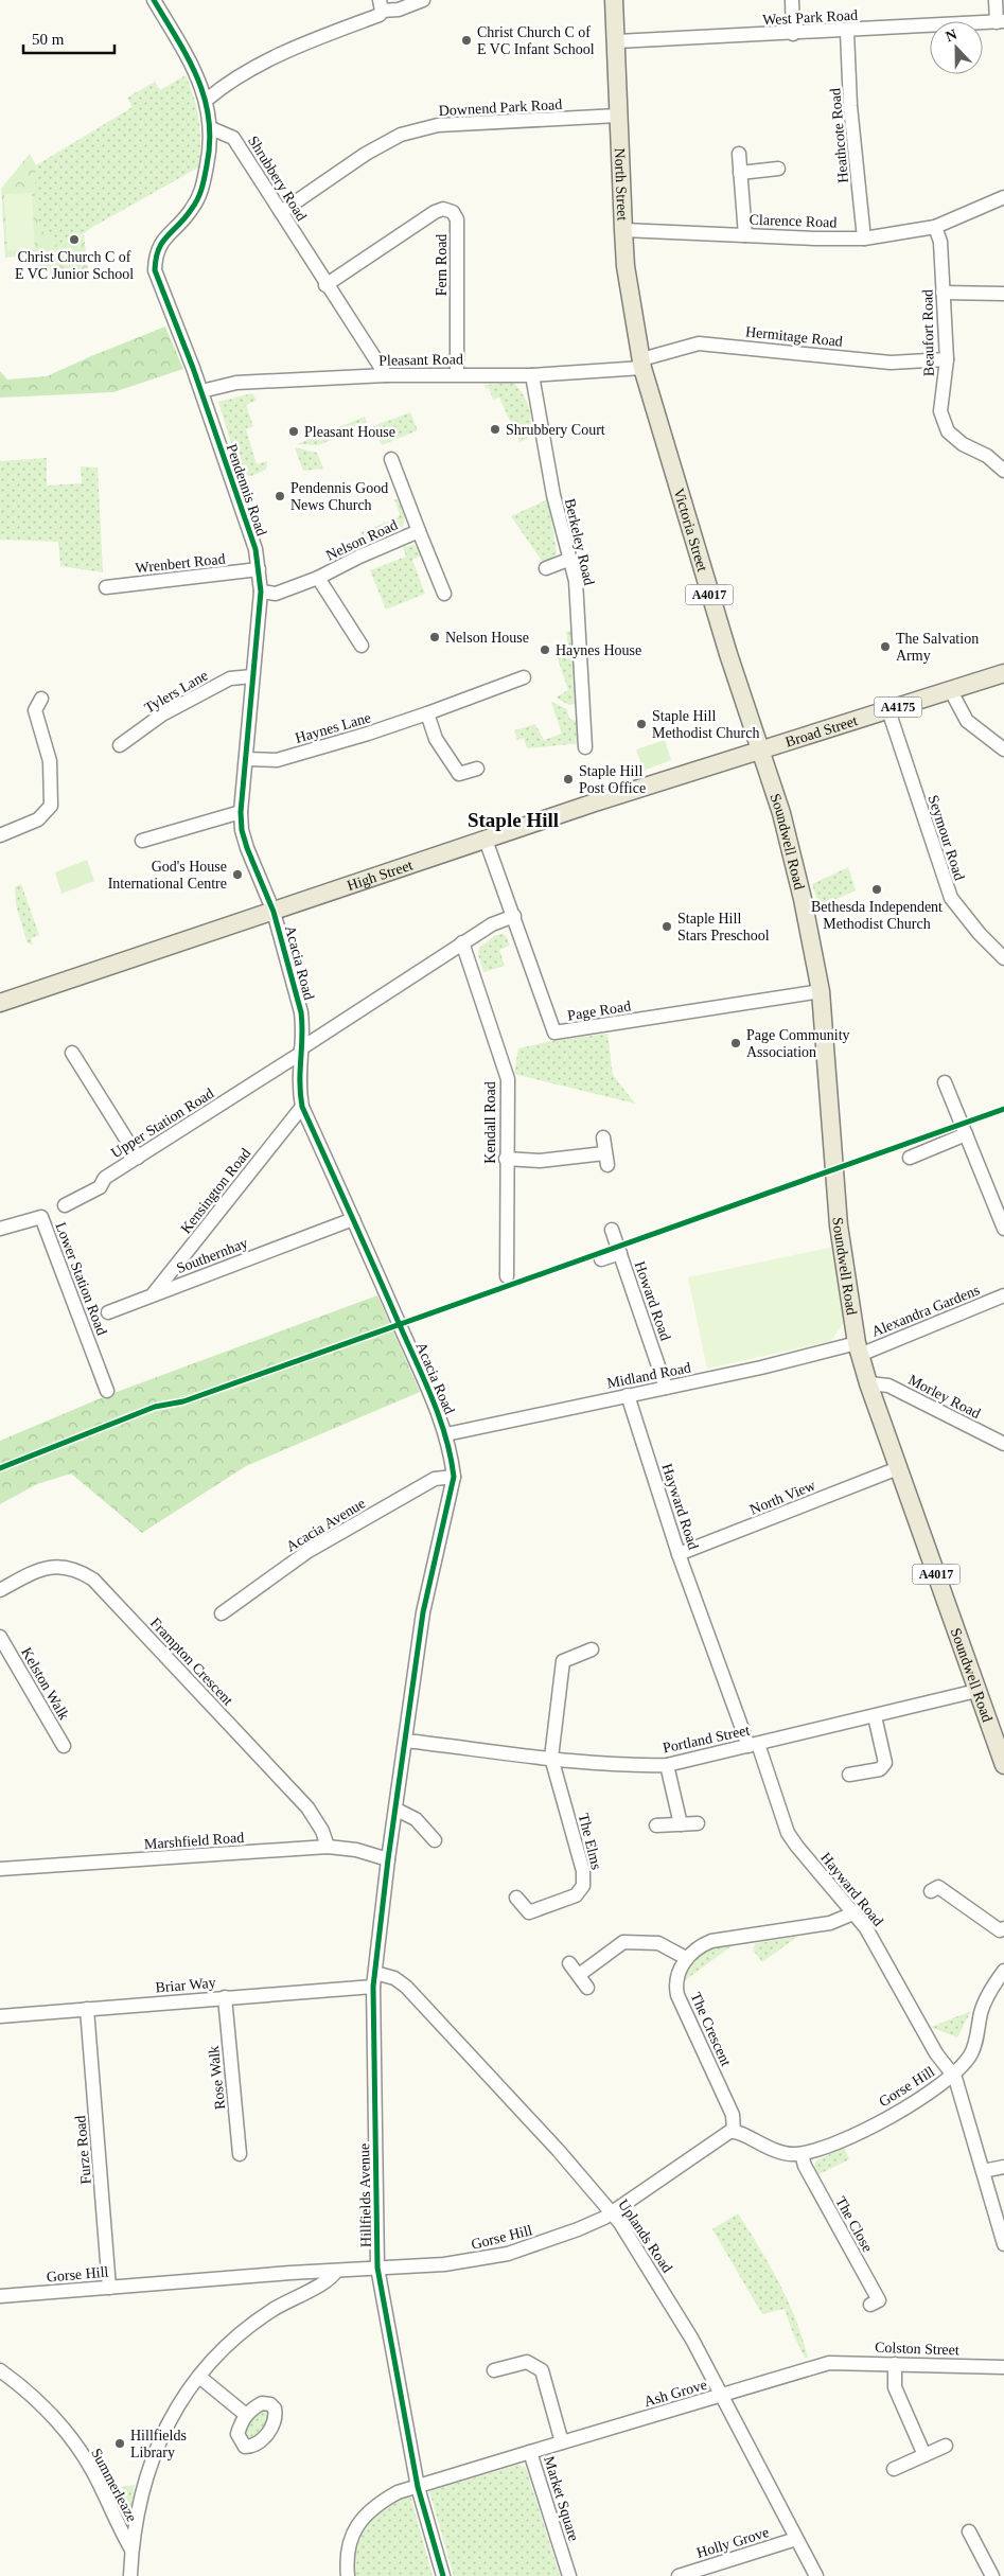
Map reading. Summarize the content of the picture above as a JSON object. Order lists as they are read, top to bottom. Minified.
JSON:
{"streets":{"main road":["North Street","Victoria Street","A4017","A4175","Broad Street","Soundwell Road","High Street"],"street":["West Park Road","Downend Park Road","Heathcote Road","Shrubbery Road","Clarence Road","Fern Road","Beaufort Road","Hermitage Road","Pleasant Road","Pendennis Road","Nelson Road","Berkeley Road","Wrenbert Road","Tylers Lane","Haynes Lane","Seymour Road","Acacia Road","Page Road","Upper Station Road","Kendall Road","Kensington Road","Southernhay","Lower Station Road","Howard Road","Alexandra Gardens","Midland Road","Morley Road","North View","Hayward Road","Acacia Avenue","Frampton Crescent","Kelston Walk","Portland Street","Marshfield Road","The Elms","Briar Way","The Crescent","Rose Walk","Gorse Hill","Furze Road","Hillfields Avenue","The Close","Uplands Road","Colston Street","Ash Grove","Summerleaze","Market Square","Holly Grove"]},"crossings":[["West Park Road","Heathcote Road"],["West Park Road","North Street"],["Downend Park Road","Shrubbery Road"],["Downend Park Road","North Street"],["Heathcote Road","Clarence Road"],["Shrubbery Road","Fern Road"],["Shrubbery Road","Pleasant Road"],["Shrubbery Road","Pendennis Road"],["North Street","Clarence Road"],["North Street","Hermitage Road"],["North Street","Pleasant Road"],["North Street","Victoria Street"],["Clarence Road","Beaufort Road"],["Fern Road","Pleasant Road"],["Beaufort Road","Hermitage Road"],["Hermitage Road","Pleasant Road"],["Hermitage Road","Victoria Street"],["Pleasant Road","Pendennis Road"],["Pleasant Road","Victoria Street"],["Pleasant Road","Berkeley Road"],["Pendennis Road","Nelson Road"],["Pendennis Road","Wrenbert Road"],["Pendennis Road","Tylers Lane"],["Pendennis Road","Haynes Lane"],["Pendennis Road","High Street"],["Pendennis Road","Acacia Road"],["Victoria Street","Broad Street"],["Victoria Street","Soundwell Road"],["Victoria Street","High Street"],["Broad Street","Seymour Road"],["Broad Street","Soundwell Road"],["Broad Street","High Street"],["Soundwell Road","High Street"],["Soundwell Road","Page Road"],["Soundwell Road","Alexandra Gardens"],["Soundwell Road","Midland Road"],["Soundwell Road","Morley Road"],["Soundwell Road","North View"],["Soundwell Road","Portland Street"],["High Street","Acacia Road"],["High Street","Page Road"],["Acacia Road","Upper Station Road"],["Acacia Road","Kensington Road"],["Acacia Road","Southernhay"],["Acacia Road","Midland Road"],["Acacia Road","Acacia Avenue"],["Acacia Road","Portland Street"],["Acacia Road","Hillfields Avenue"],["Page Road","Upper Station Road"],["Upper Station Road","Kendall Road"],["Kensington Road","Southernhay"],["Howard Road","Midland Road"],["Alexandra Gardens","Midland Road"],["Midland Road","Hayward Road"],["North View","Hayward Road"],["Hayward Road","Portland Street"],["Hayward Road","Gorse Hill"],["Frampton Crescent","Marshfield Road"],["Portland Street","The Elms"],["Marshfield Road","Hillfields Avenue"],["Briar Way","Rose Walk"],["Briar Way","Furze Road"],["Briar Way","Hillfields Avenue"],["Briar Way","Uplands Road"],["The Crescent","Gorse Hill"],["Gorse Hill","Furze Road"],["Gorse Hill","Hillfields Avenue"],["Gorse Hill","The Close"],["Gorse Hill","Uplands Road"],["Hillfields Avenue","Uplands Road"],["Hillfields Avenue","Market Square"],["Uplands Road","Ash Grove"],["Uplands Road","Holly Grove"],["Colston Street","Ash Grove"],["Ash Grove","Market Square"]],"districts":["Staple Hill"],"places":["Christ Church C of E VC Infant School","Christ Church C of E VC Junior School","Shrubbery Court","Pleasant House","Pendennis Good News Church","Nelson House","The Salvation Army","Haynes House","Staple Hill Methodist Church","Staple Hill Post Office","God's House International Centre","Bethesda Independent Methodist Church","Staple Hill Stars Preschool","Page Community Association","Hillfields Library"],"scale_bar":"50 m","north":"top"}
